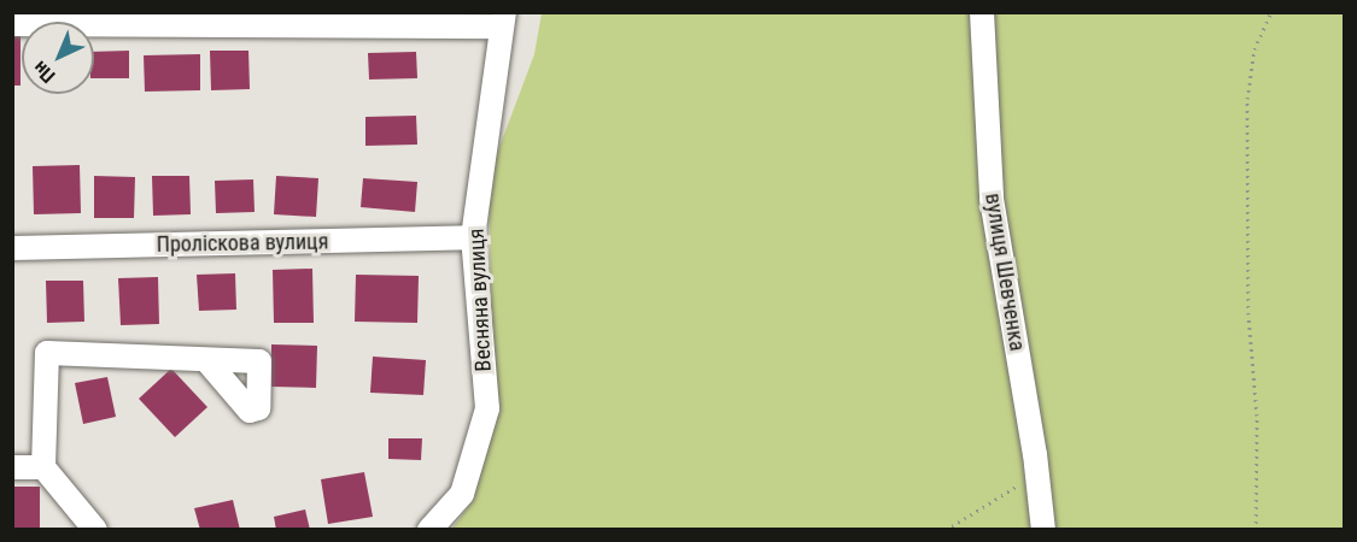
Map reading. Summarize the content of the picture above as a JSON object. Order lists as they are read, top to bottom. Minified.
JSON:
{"streets":{"street":["Проліскова вулиця","вулиця Шевченка","Весняна вулиця"]},"crossings":[["Проліскова вулиця","Весняна вулиця"]],"north":"bottom left"}
